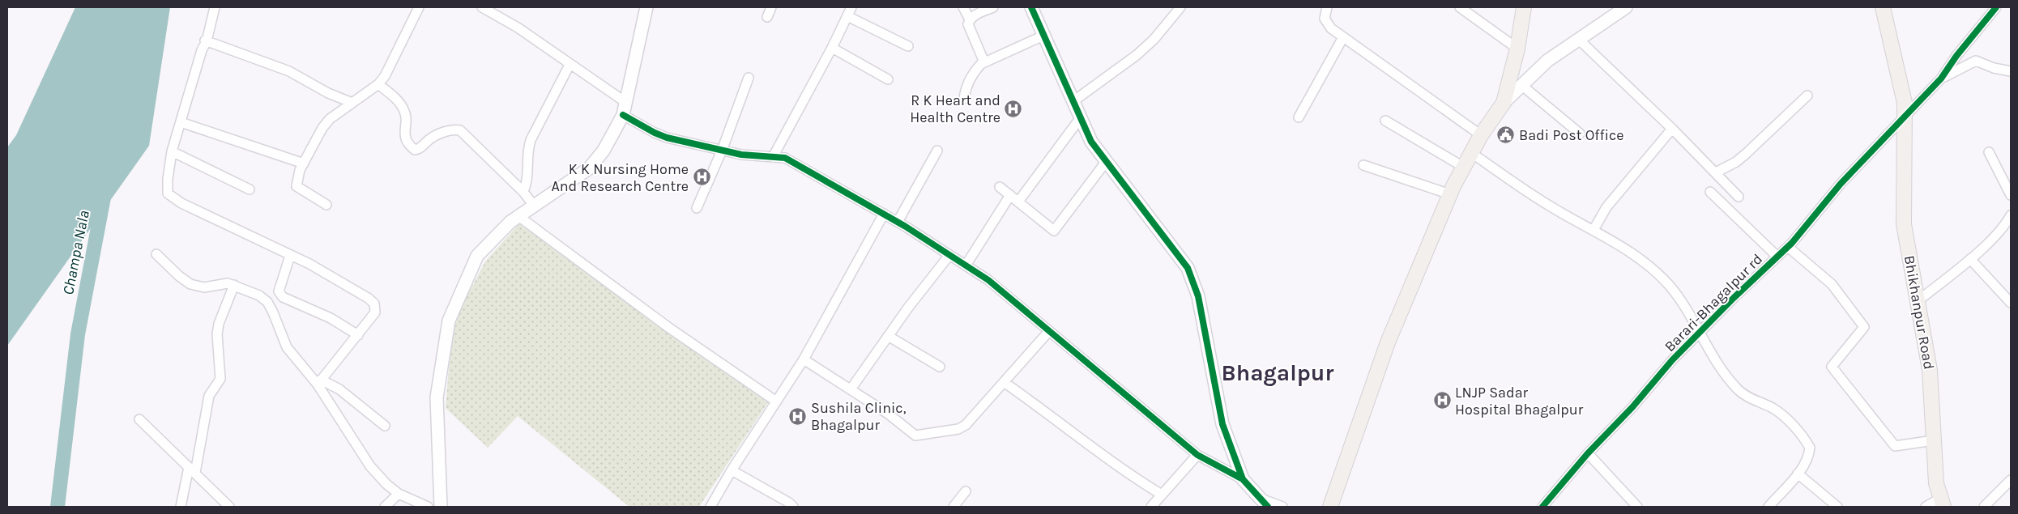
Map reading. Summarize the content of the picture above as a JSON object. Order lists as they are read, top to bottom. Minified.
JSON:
{"streets":{"main road":["Bhikhanpur Road"],"street":["Barari-Bhagalpur rd"]},"crossings":[["Barari-Bhagalpur rd","Bhikhanpur Road"]],"districts":["Bhagalpur"],"water":["Champa Nala"],"places":{"hospital":["R K Heart and Health Centre","K K Nursing Home And Research Centre","LNJP Sadar Hospital Bhagalpur","Sushila Clinic, Bhagalpur"],"public building":["Badi Post Office"]}}
